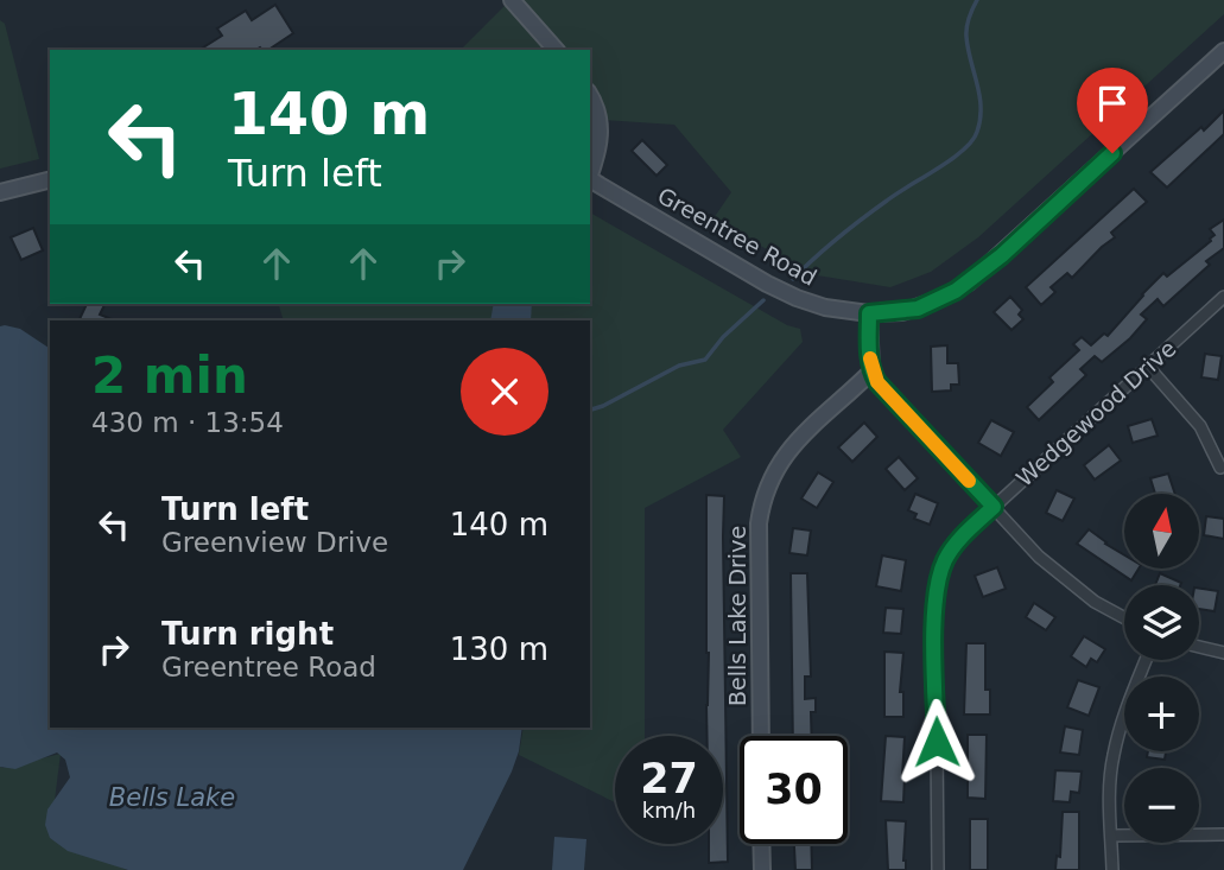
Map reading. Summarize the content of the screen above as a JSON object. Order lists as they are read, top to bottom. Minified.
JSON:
{"streets":{"street":["Greentree Road","Wedgewood Drive","Bells Lake Drive"]},"water":["Bells Lake"],"north":"top","page":{"turn":["140 m","Turn left"],"heading":["2 min","430 m · 13:54"],"list":[{"name":"Turn left","note":"Greenview Drive","value":"140 m"},{"name":"Turn right","note":"Greentree Road","value":"130 m"}],"map_buttons":["+","−"],"speed":"27 km/h","limit":"30"}}
